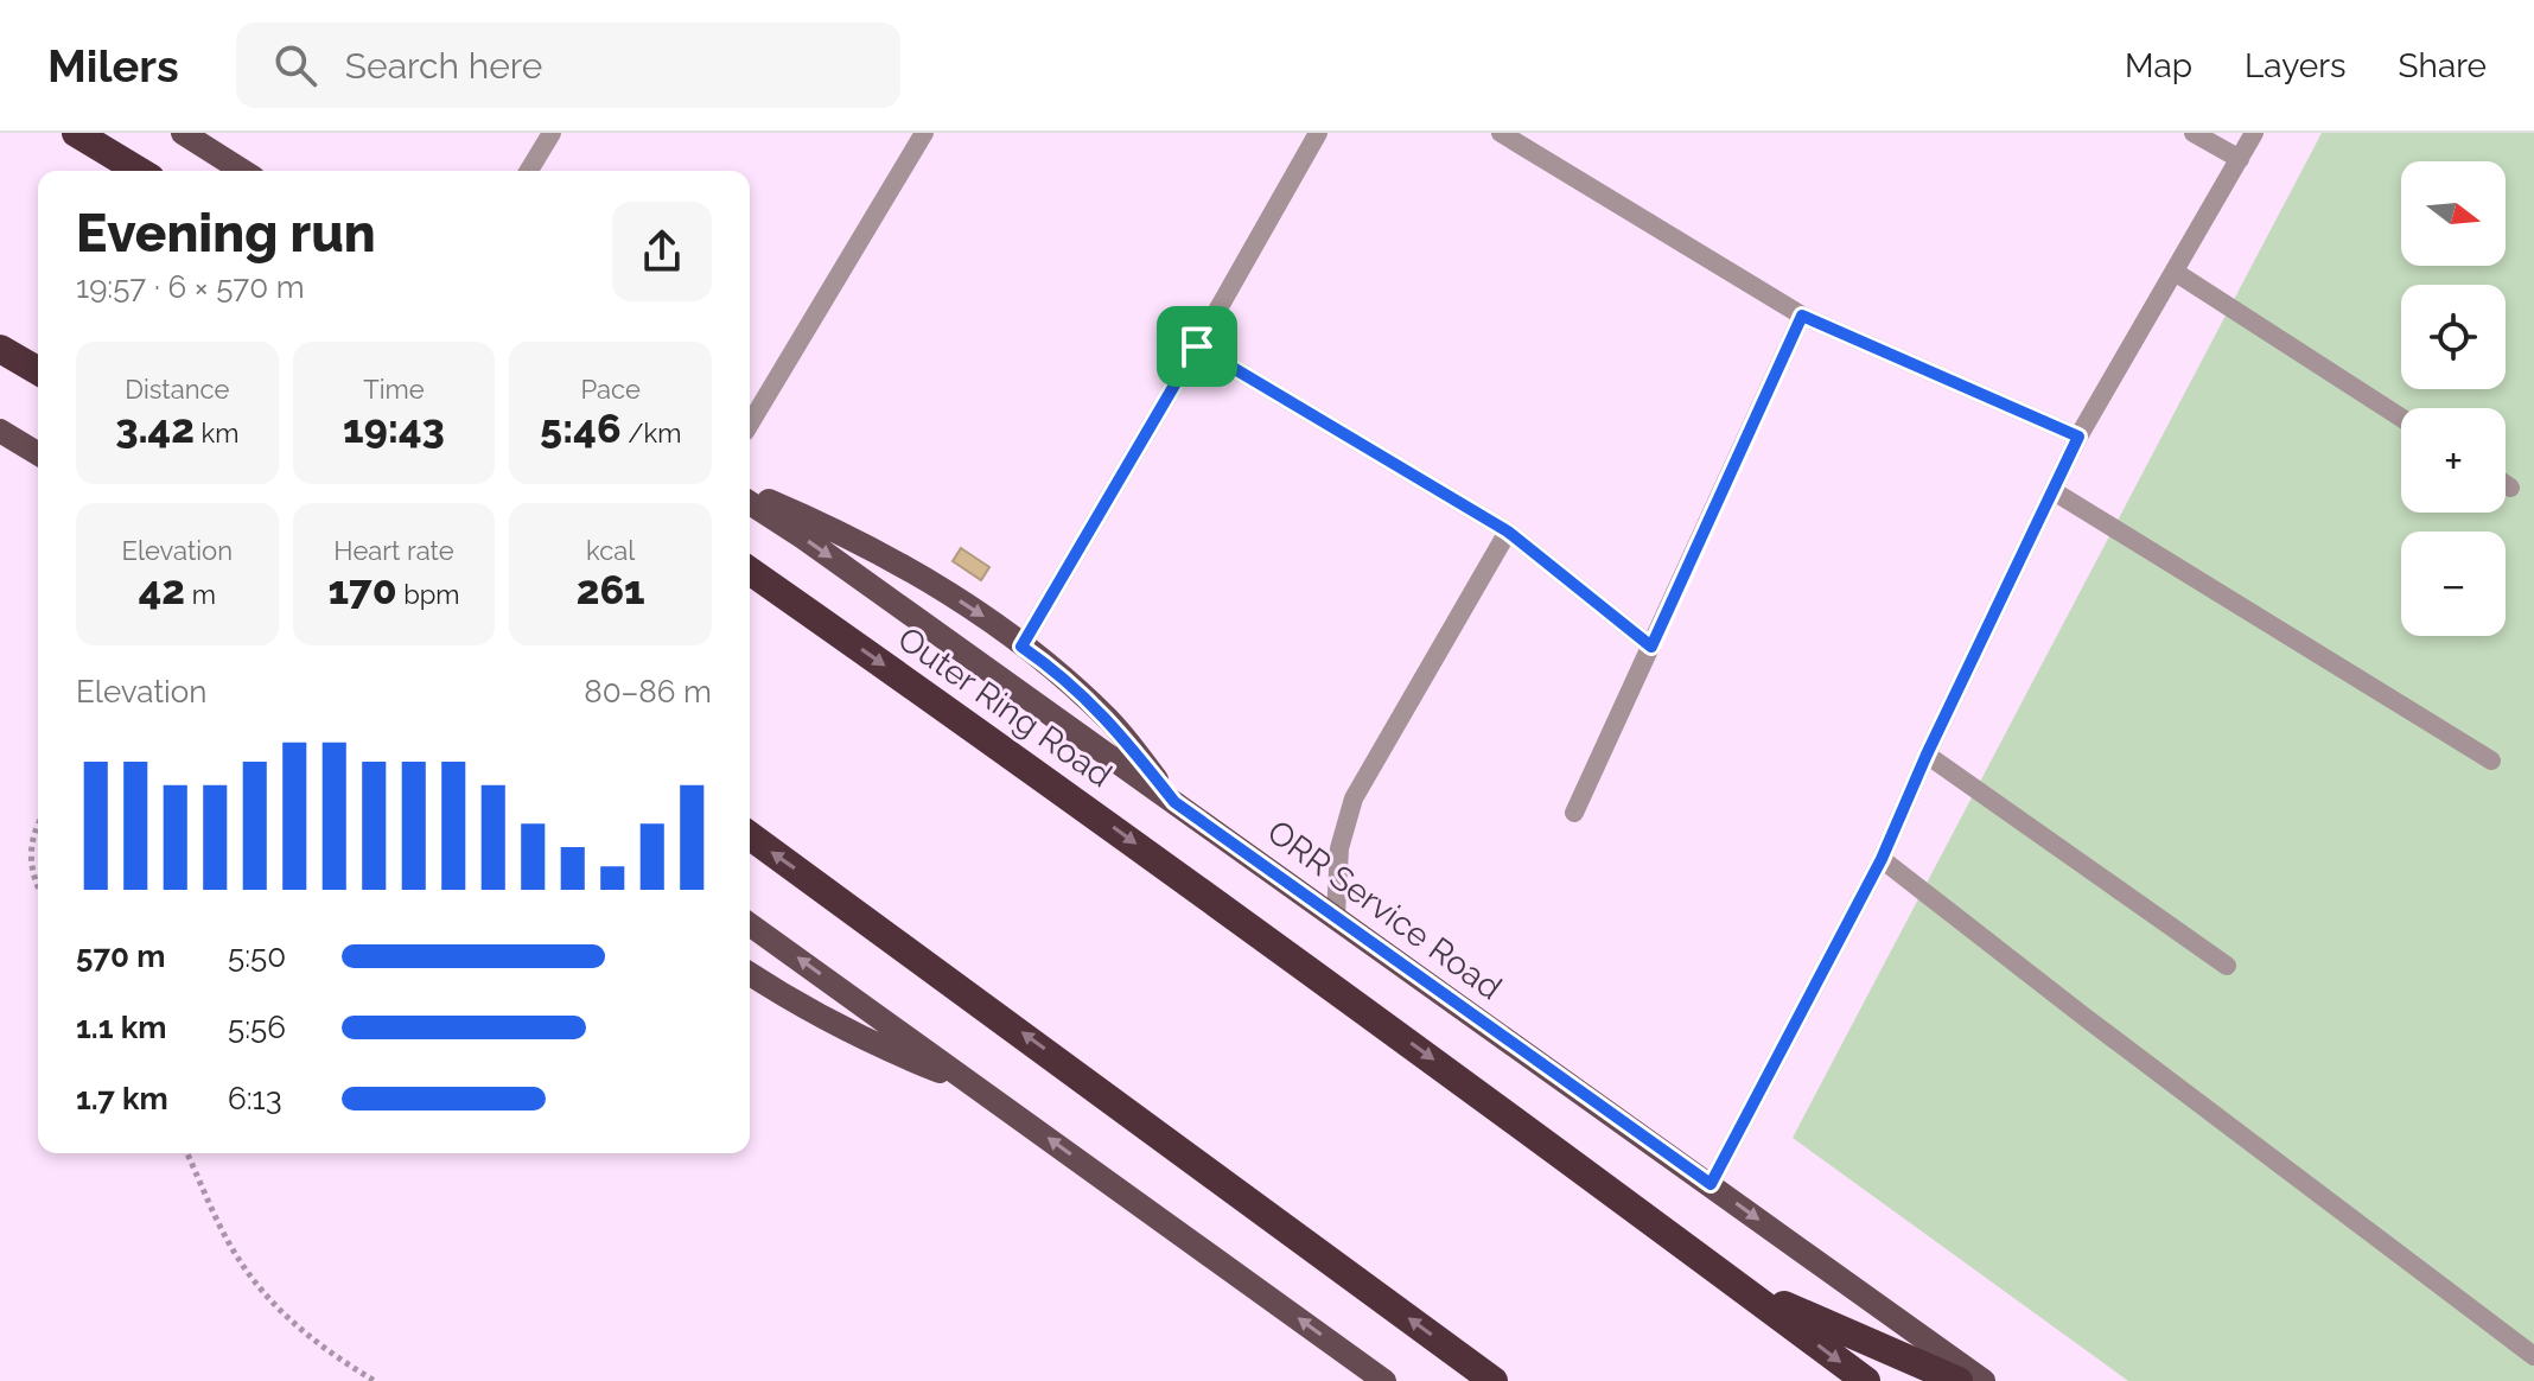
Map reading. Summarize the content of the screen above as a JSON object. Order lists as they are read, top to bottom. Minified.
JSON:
{"streets":{"highway":["Outer Ring Road"],"main road":["ORR Service Road"]},"north":"right","page":{"header":"Milers","search":"Search here","nav":["Map","Layers","Share"],"map_buttons":["+","−"],"heading":["Evening run","19:57 · 6 × 570 m"],"stats":[["Distance","3.42 km"],["Time","19:43"],["Pace","5:46 /km"],["Elevation","42 m"],["Heart rate","170 bpm"],["kcal","261"]],"chart":["Elevation","80–86 m"],"list":[{"name":"570 m","note":"5:50"},{"name":"1.1 km","note":"5:56"},{"name":"1.7 km","note":"6:13"}]}}
